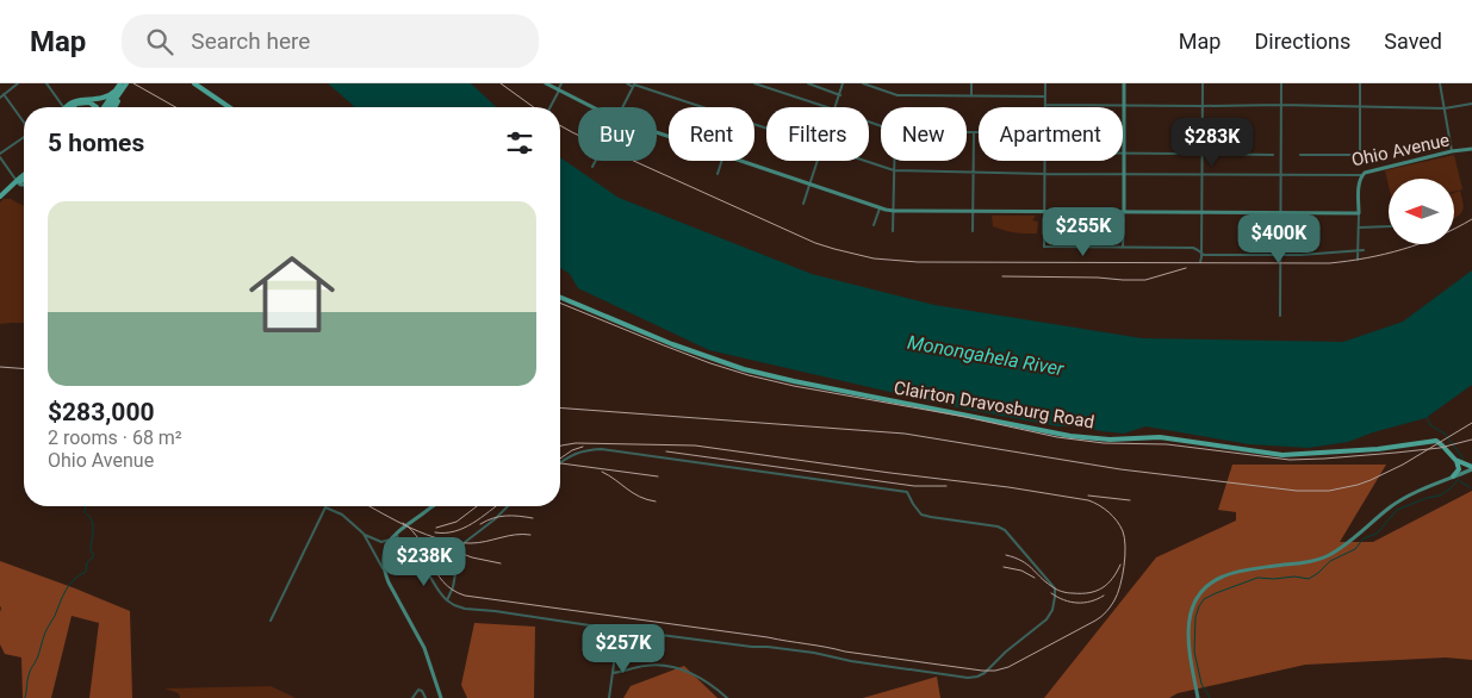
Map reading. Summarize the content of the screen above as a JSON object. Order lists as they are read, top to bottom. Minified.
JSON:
{"streets":{"main road":["Ohio Avenue","Clairton Dravosburg Road"]},"water":["Monongahela River"],"north":"left","page":{"header":"Map","search":"Search here","nav":["Map","Directions","Saved"],"chip":["Buy","Rent","Filters","New","Apartment"],"heading":"5 homes","price":["$283K","$255K","$400K","$238K","$257K"],"list":[{"name":"$283,000","note":"2 rooms · 68 m² · Ohio Avenue"}]}}
